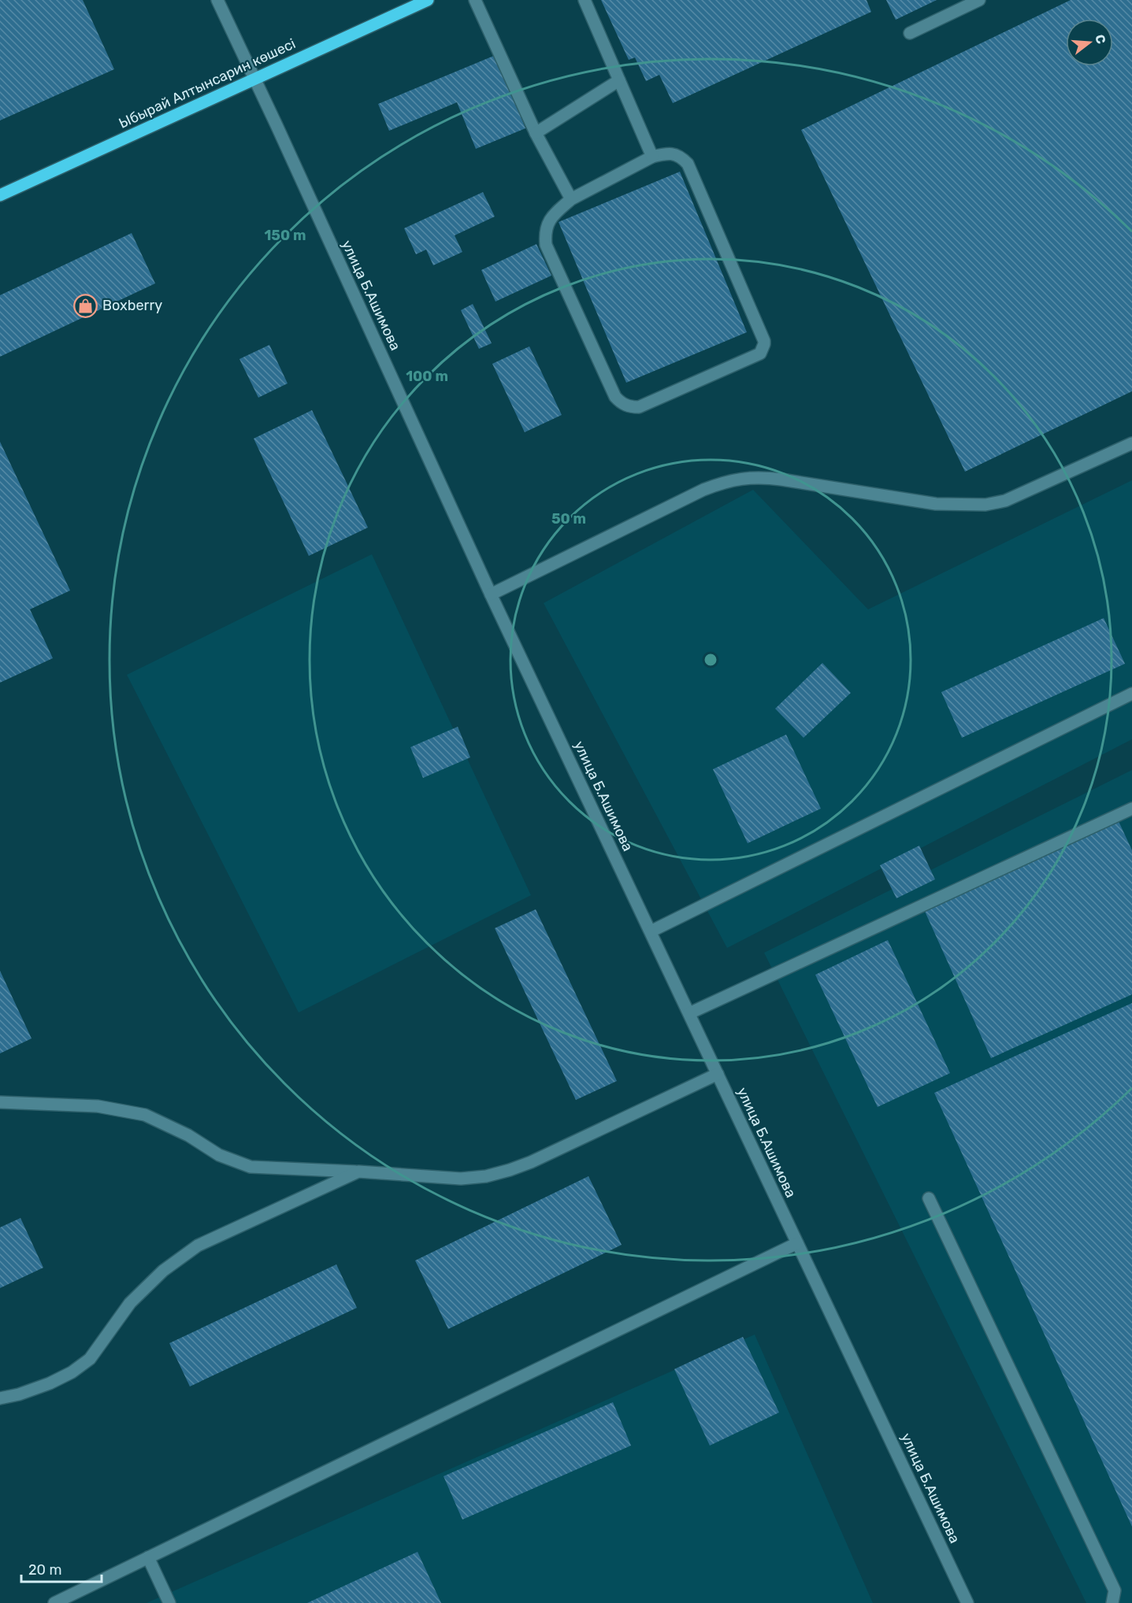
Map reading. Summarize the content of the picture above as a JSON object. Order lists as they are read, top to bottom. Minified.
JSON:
{"streets":{"main road":["Ыбырай Алтынсарин көшесі"],"street":["улица Б.Ашимова"]},"crossings":[["Ыбырай Алтынсарин көшесі","улица Б.Ашимова"]],"places":{"shop":["Boxberry"]},"scale_bar":"20 m","north":"right","rings":["150 m","100 m","50 m"]}
